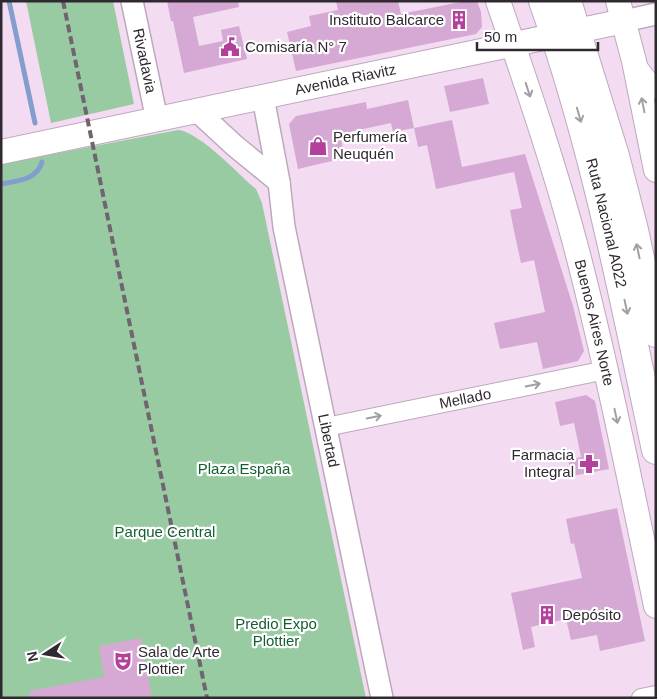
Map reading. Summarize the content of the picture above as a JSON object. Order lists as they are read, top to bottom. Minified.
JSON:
{"streets":{"highway":["Ruta Nacional A022"],"main road":["Avenida Riavitz","Buenos Aires Norte"],"street":["Rivadavia","Mellado","Libertad"]},"crossings":[["Rivadavia","Avenida Riavitz"],["Avenida Riavitz","Ruta Nacional A022"],["Avenida Riavitz","Buenos Aires Norte"],["Avenida Riavitz","Libertad"],["Buenos Aires Norte","Mellado"],["Mellado","Libertad"]],"one_way":["Buenos Aires Norte","Mellado"],"parks":["Plaza España","Parque Central","Predio Expo Plottier"],"places":{"building":["Instituto Balcarce","Depósito"],"public building":["Comisaría N° 7"],"shop":["Perfumería Neuquén"],"pharmacy":["Farmacia Integral"],"theatre":["Sala de Arte Plottier"]},"scale_bar":"50 m","north":"left"}
